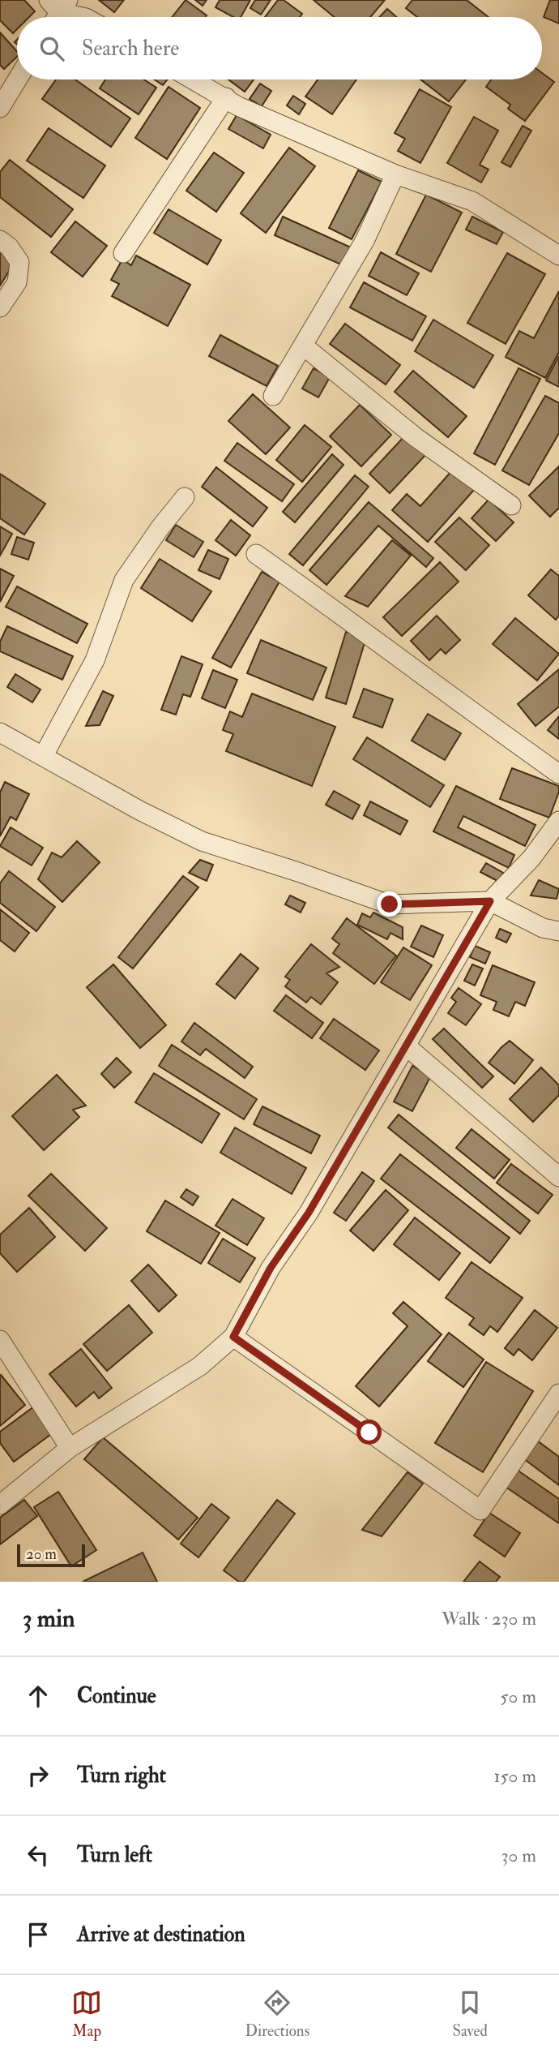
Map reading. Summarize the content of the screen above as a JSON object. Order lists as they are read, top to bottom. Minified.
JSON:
{"scale_bar":"20 m","page":{"search":"Search here","scale":"20 m","heading":["3 min","Walk · 230 m"],"list":[["Continue","50 m"],["Turn right","150 m"],["Turn left","30 m"],"Arrive at destination"],"nav":["Map","Directions","Saved"]}}
